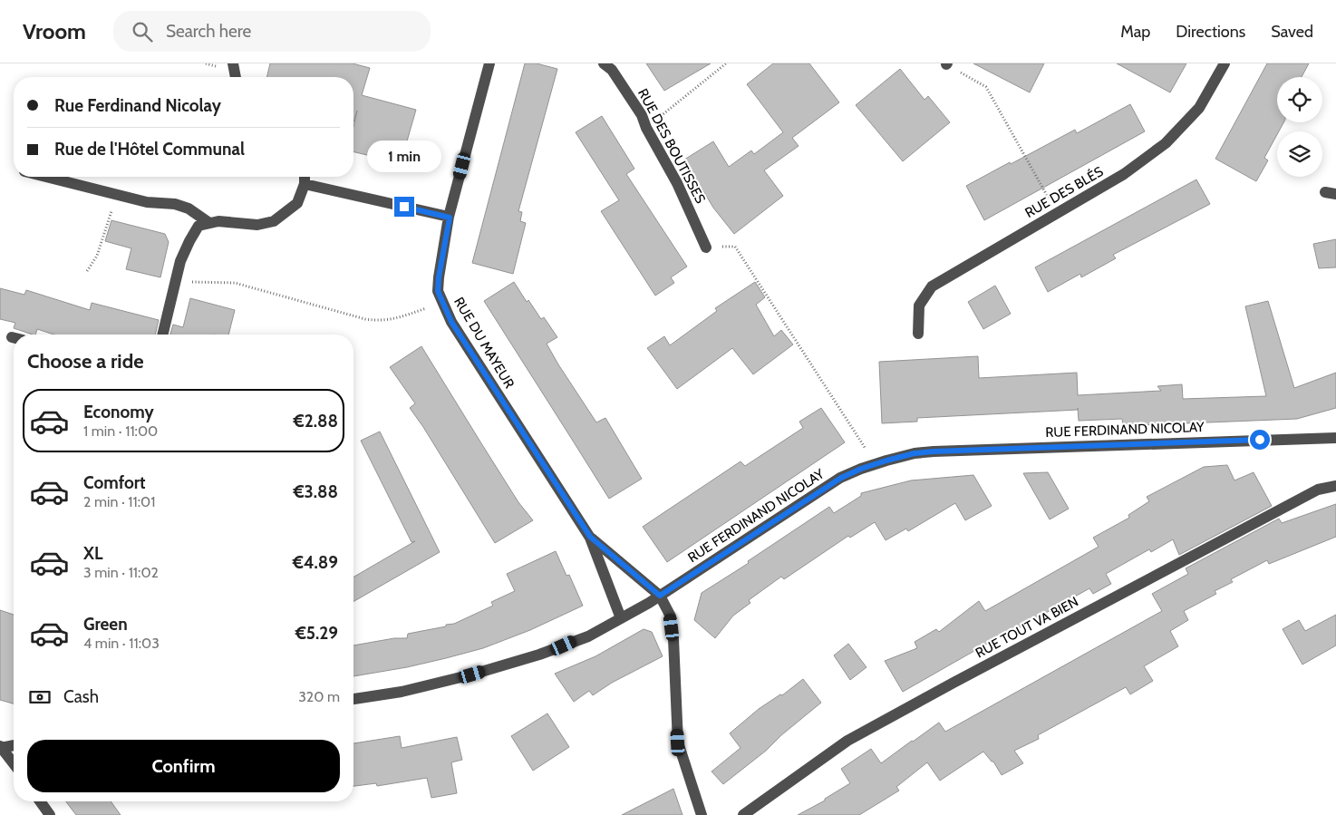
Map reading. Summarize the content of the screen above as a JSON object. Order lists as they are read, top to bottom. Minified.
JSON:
{"streets":{"street":["RUE DES BOUTISSES","RUE DES BLÉS","RUE DU MAYEUR","RUE FERDINAND NICOLAY","RUE TOUT VA BIEN"]},"crossings":[["RUE DU MAYEUR","RUE FERDINAND NICOLAY"]],"page":{"header":"Vroom","search":"Search here","nav":["Map","Directions","Saved"],"banner":["Rue Ferdinand Nicolay","Rue de l'Hôtel Communal"],"bubble":"1 min","heading":"Choose a ride","list":[{"name":"Economy","note":"1 min · 11:00","value":"€2.88"},{"name":"Comfort","note":"2 min · 11:01","value":"€3.88"},{"name":"XL","note":"3 min · 11:02","value":"€4.89"},{"name":"Green","note":"4 min · 11:03","value":"€5.29"}],"pay":["Cash","320 m"],"buttons":"Confirm"}}
